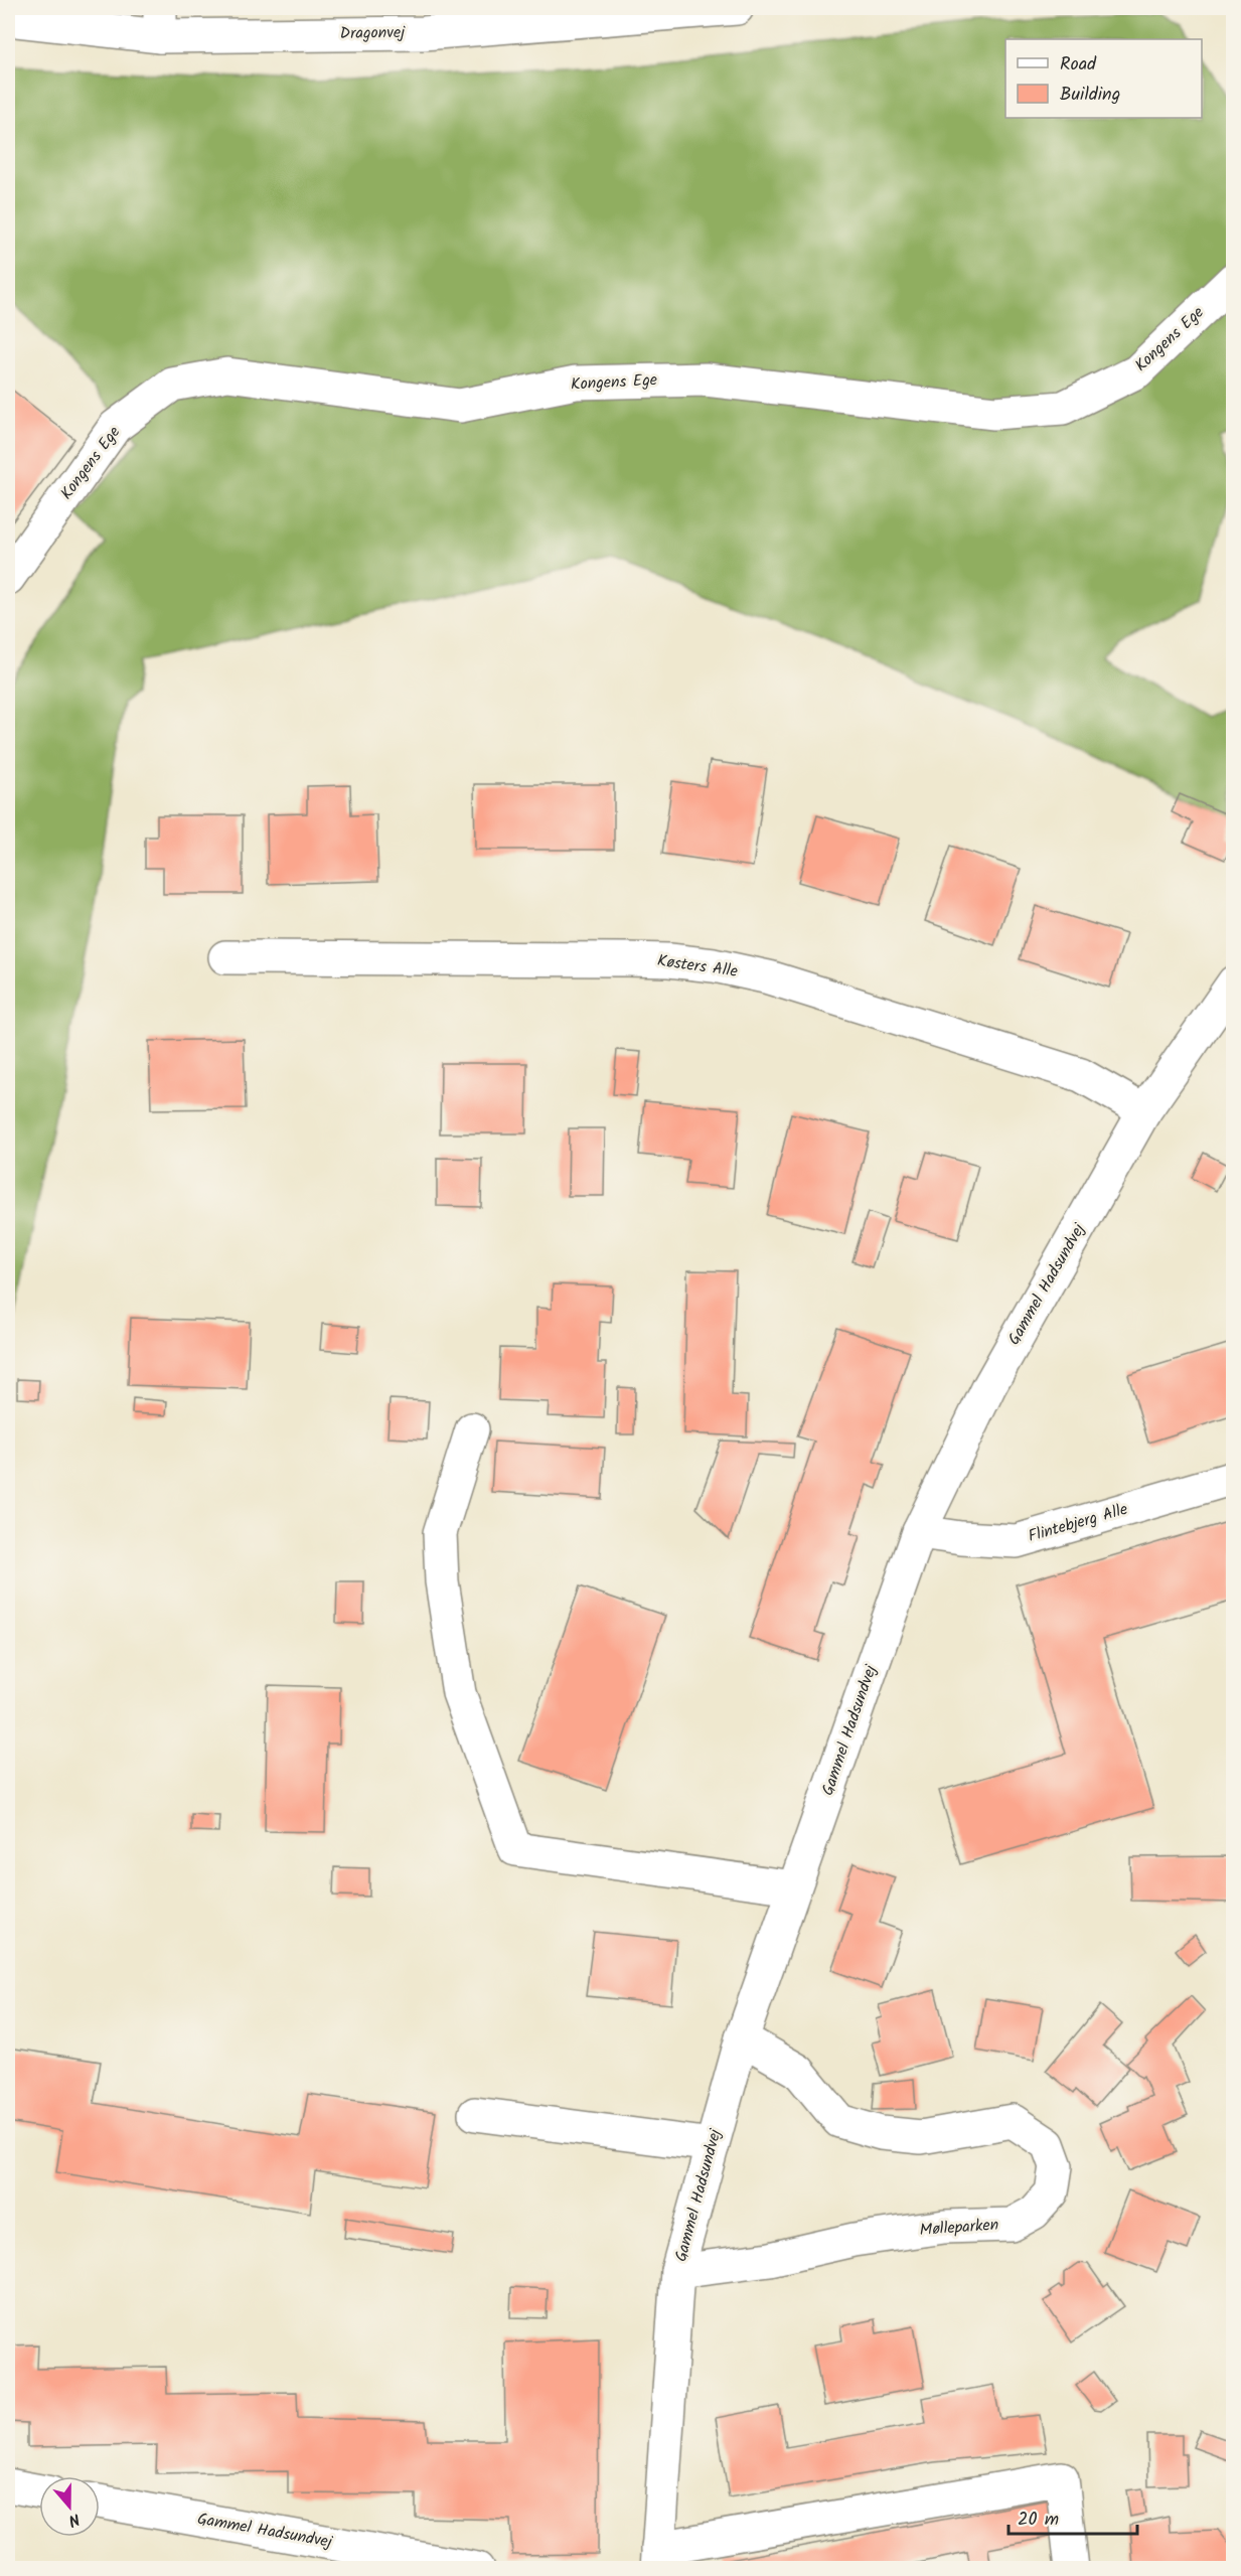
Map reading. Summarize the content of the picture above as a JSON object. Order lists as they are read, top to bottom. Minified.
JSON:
{"streets":{"street":["Dragonvej","Kongens Ege","Køsters Alle","Gammel Hadsundvej","Flintebjerg Alle","Mølleparken"]},"crossings":[["Køsters Alle","Gammel Hadsundvej"],["Gammel Hadsundvej","Flintebjerg Alle"],["Gammel Hadsundvej","Mølleparken"]],"legend":["Road","Building"],"scale_bar":"20 m","north":"bottom"}
